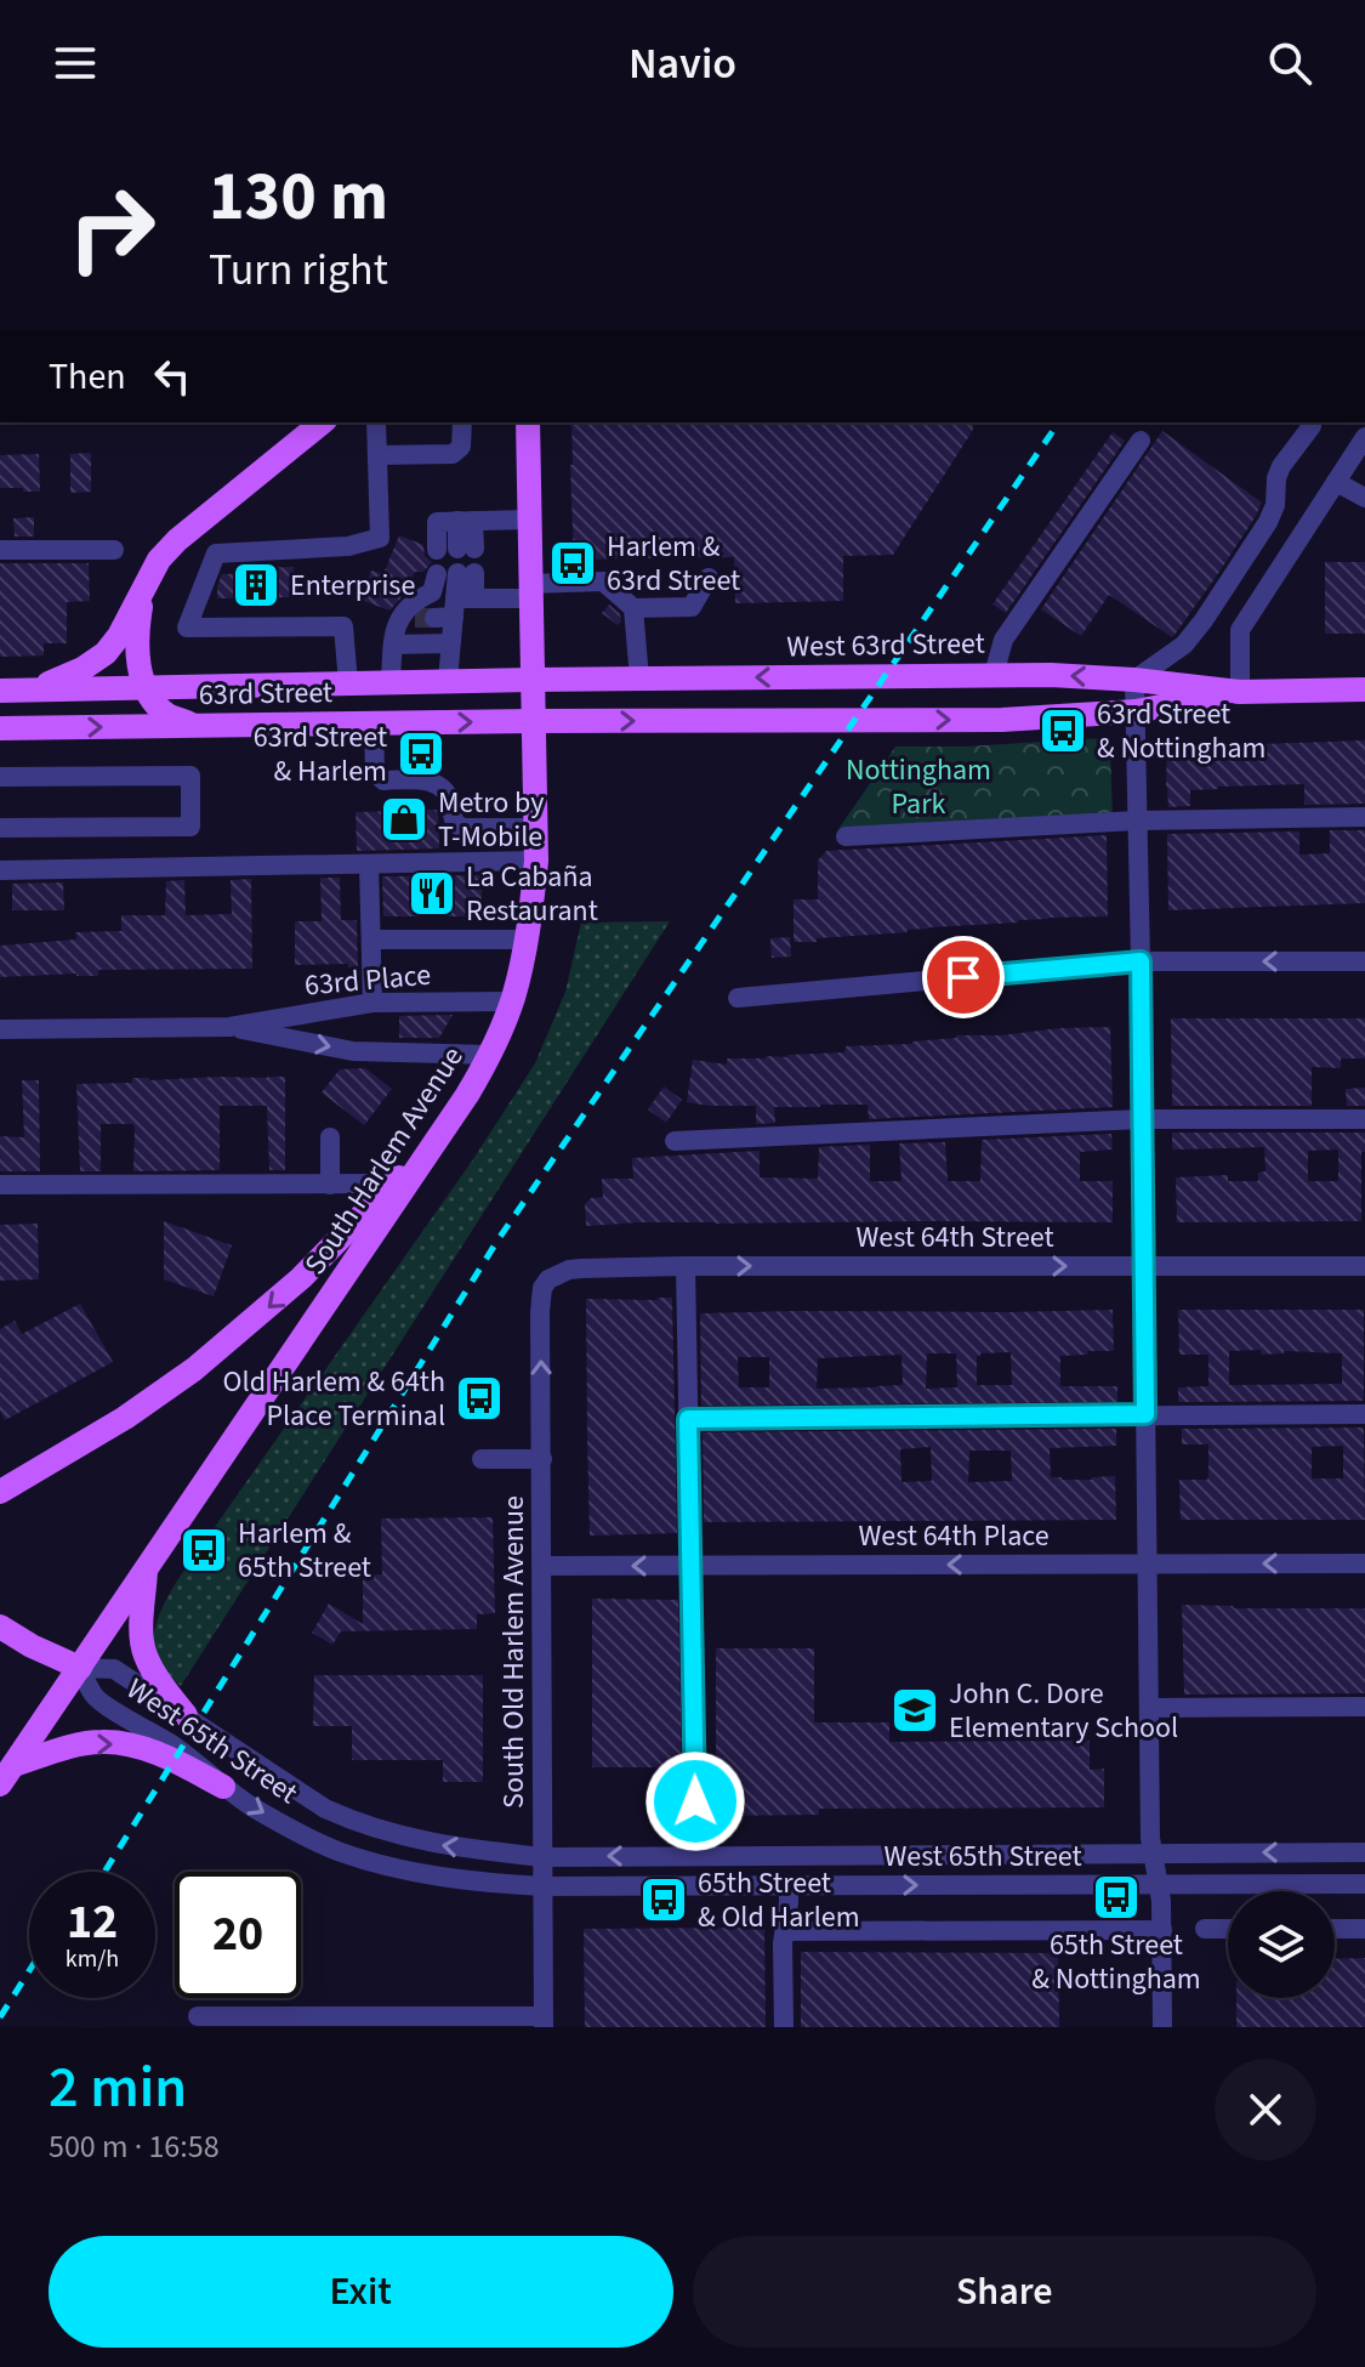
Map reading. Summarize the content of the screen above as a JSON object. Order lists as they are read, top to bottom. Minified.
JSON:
{"streets":{"main road":["West 63rd Street","63rd Street","South Harlem Avenue"],"street":["63rd Place","West 64th Street","West 64th Place","South Old Harlem Avenue","West 65th Street"]},"crossings":[["West 63rd Street","63rd Street"],["West 63rd Street","South Harlem Avenue"],["63rd Street","South Harlem Avenue"],["63rd Place","South Harlem Avenue"],["South Harlem Avenue","West 65th Street"],["West 64th Street","South Old Harlem Avenue"],["West 64th Place","South Old Harlem Avenue"],["South Old Harlem Avenue","West 65th Street"]],"parks":["Nottingham Park"],"places":{"bus stop":["Harlem & 63rd Street","63rd Street & Nottingham","63rd Street & Harlem","Old Harlem & 64th Place Terminal","Harlem & 65th Street","65th Street & Nottingham","65th Street & Old Harlem"],"building":["Enterprise"],"shop":["Metro by T-Mobile"],"restaurant":["La Cabaña Restaurant"],"school or university":["John C. Dore Elementary School"]},"page":{"header":"Navio","turn":["130 m","Turn right"],"then":"Then","speed":"12 km/h","limit":"20","heading":["2 min","500 m · 16:58"],"buttons":["Exit","Share"]}}
